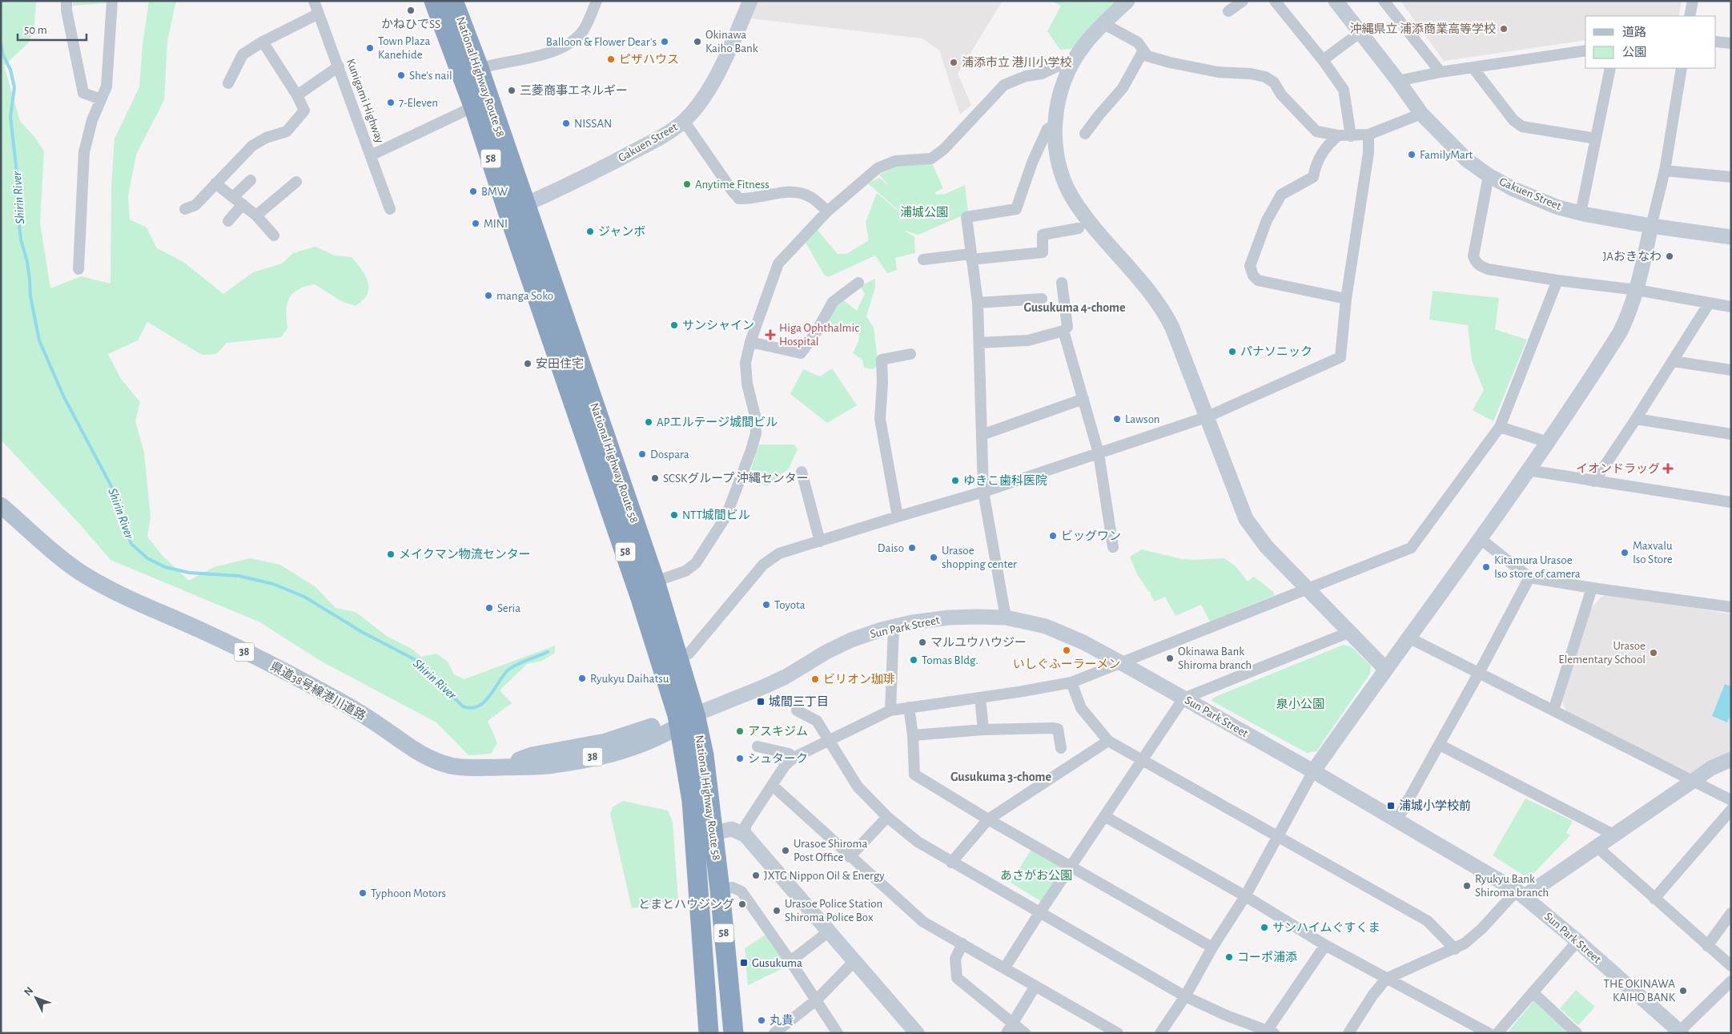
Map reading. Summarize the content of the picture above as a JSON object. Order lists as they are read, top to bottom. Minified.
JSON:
{"streets":{"highway":["National Highway Route 58","58"],"main road":["38","県道38号線港川道路"],"street":["Kunigami Highway","Gakuen Street","Sun Park Street"]},"crossings":[["National Highway Route 58","Gakuen Street"],["National Highway Route 58","Sun Park Street"],["National Highway Route 58","県道38号線港川道路"],["Sun Park Street","県道38号線港川道路"]],"districts":["Gusukuma 4-chome","Gusukuma 3-chome"],"water":["Shirin River"],"parks":["浦城公園","泉小公園","あさがお公園"],"places":{"other":["かねひでSS","沖縄県立 浦添商業高等学校","Balloon & Flower Dear's","Okinawa Kaiho Bank","Town Plaza Kanehide","ピザハウス","浦添市立 港川小学校","She's nail","三菱商事エネルギー","7-Eleven","NISSAN","FamilyMart","Anytime Fitness","BMW","MINI","ジャンボ","JAおきなわ","manga Soko","サンシャイン","パナソニック","安田住宅","Lawson","APエルテージ城間ビル","Dospara","SCSKグループ 沖縄センター","ゆきこ歯科医院","NTT城間ビル","ビッグワン","Daiso","Maxvalu Iso Store","メイクマン物流センター","Urasoe shopping center","Kitamura Urasoe Iso store of camera","Toyota","Seria","マルユウハウジー","いしぐふーラーメン","Urasoe Elementary School","Okinawa Bank Shiroma branch","Tomas Bldg.","Ryukyu Daihatsu","ビリオン珈琲","アスキジム","シュターク","Urasoe Shiroma Post Office","JXTG Nippon Oil & Energy","Ryukyu Bank Shiroma branch","Typhoon Motors","とまとハウジング","Urasoe Police Station Shiroma Police Box","サンハイムぐすくま","コーポ浦添","THE OKINAWA KAIHO BANK","丸貴"],"health":["Higa Ophthalmic Hospital","イオンドラッグ"],"transit":["城間三丁目","浦城小学校前","Gusukuma"]},"legend":["道路","公園"],"scale_bar":"50 m","north":"top left"}
